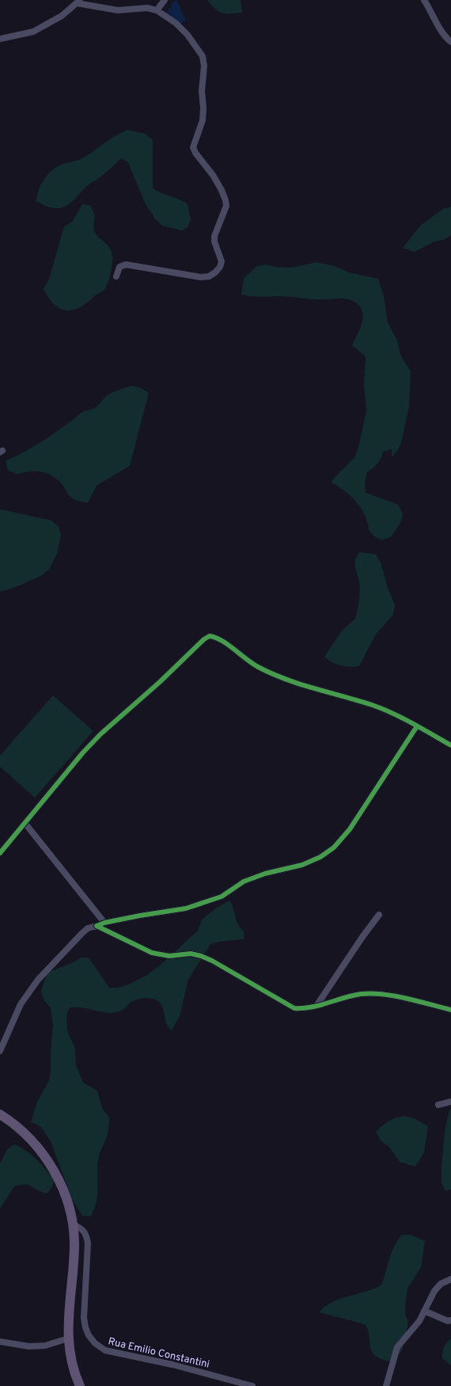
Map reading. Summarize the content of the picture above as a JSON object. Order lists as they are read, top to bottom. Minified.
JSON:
{"streets":{"street":["Rua Emilio Constantini"]}}
